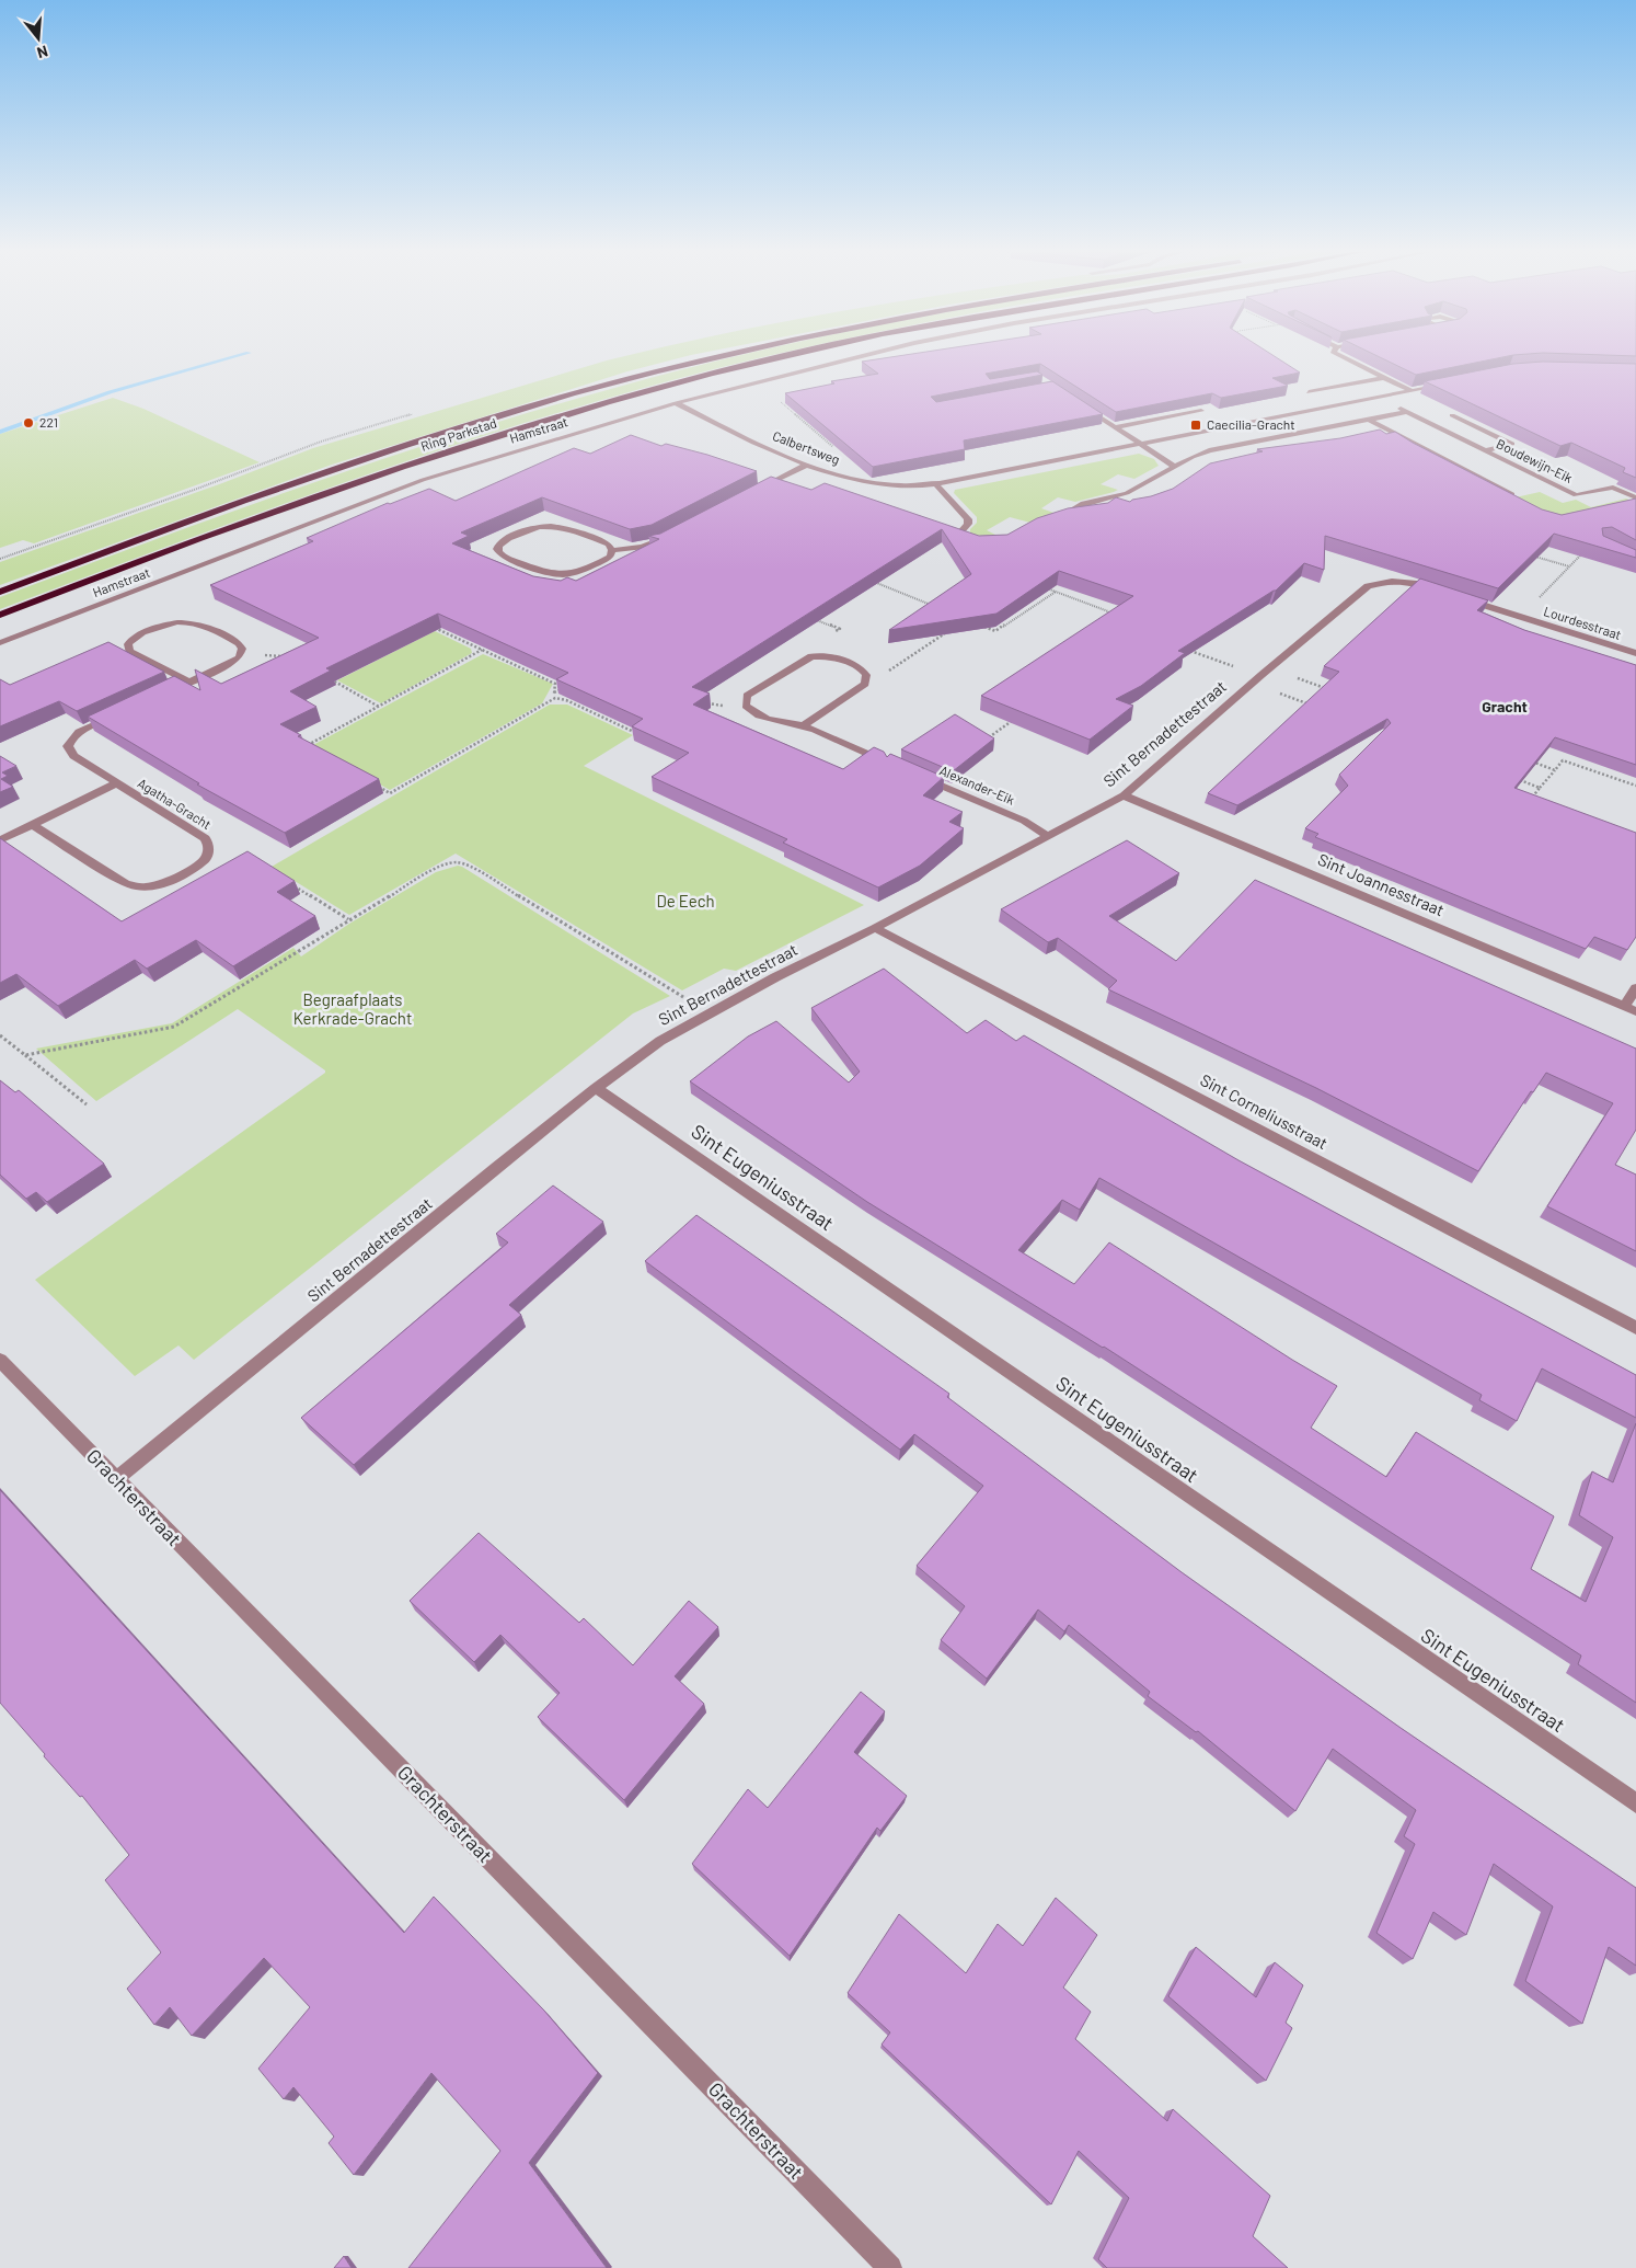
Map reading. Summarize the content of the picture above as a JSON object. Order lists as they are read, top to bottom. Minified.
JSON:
{"streets":{"highway":["Ring Parkstad"],"street":["Hamstraat","Calbertsweg","Boudewijn-Eik","Lourdesstraat","Sint Bernadettestraat","Alexander-Eik","Agatha-Gracht","Sint Joannesstraat","Sint Corneliusstraat","Sint Eugeniusstraat","Grachterstraat"]},"crossings":[["Hamstraat","Calbertsweg"],["Sint Bernadettestraat","Alexander-Eik"],["Sint Bernadettestraat","Sint Joannesstraat"],["Sint Bernadettestraat","Sint Corneliusstraat"],["Sint Bernadettestraat","Sint Eugeniusstraat"],["Sint Bernadettestraat","Grachterstraat"]],"districts":["Gracht"],"parks":["De Eech","Begraafplaats Kerkrade-Gracht"],"places":{"other":["221"],"transit":["Caecilia-Gracht"]},"north":"bottom"}
